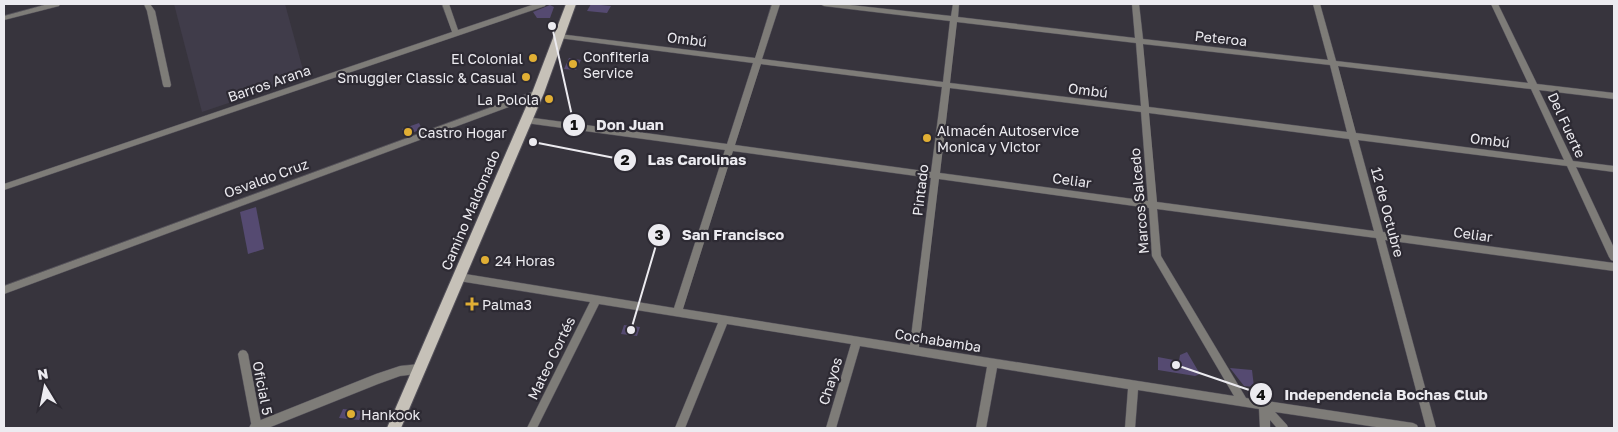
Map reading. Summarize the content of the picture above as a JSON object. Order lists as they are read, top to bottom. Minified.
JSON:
{"streets":{"main road":["Camino Maldonado"],"street":["Peteroa","Ombú","Barros Arana","Del Fuerte","Osvaldo Cruz","Celiar","Pintado","Marcos Salcedo","12 de Octubre","Cochabamba","Mateo Cortés","Chayos","Oficial 5"]},"crossings":[["Peteroa","Del Fuerte"],["Peteroa","Pintado"],["Peteroa","Marcos Salcedo"],["Peteroa","12 de Octubre"],["Ombú","Del Fuerte"],["Ombú","Pintado"],["Ombú","Marcos Salcedo"],["Ombú","Camino Maldonado"],["Ombú","12 de Octubre"],["Osvaldo Cruz","Camino Maldonado"],["Celiar","Pintado"],["Celiar","Marcos Salcedo"],["Celiar","Camino Maldonado"],["Celiar","12 de Octubre"],["Pintado","Cochabamba"],["Marcos Salcedo","Cochabamba"],["Camino Maldonado","Cochabamba"],["Cochabamba","Mateo Cortés"],["Cochabamba","Chayos"]],"places":{"other":["Don Juan","El Colonial","Confiteria Service","Smuggler Classic & Casual","La Polola","Castro Hogar","Almacén Autoservice Monica y Victor","Las Carolinas","24 Horas","San Francisco","Independencia Bochas Club","Hankook"],"health":["Palma3"]},"north":"top"}
